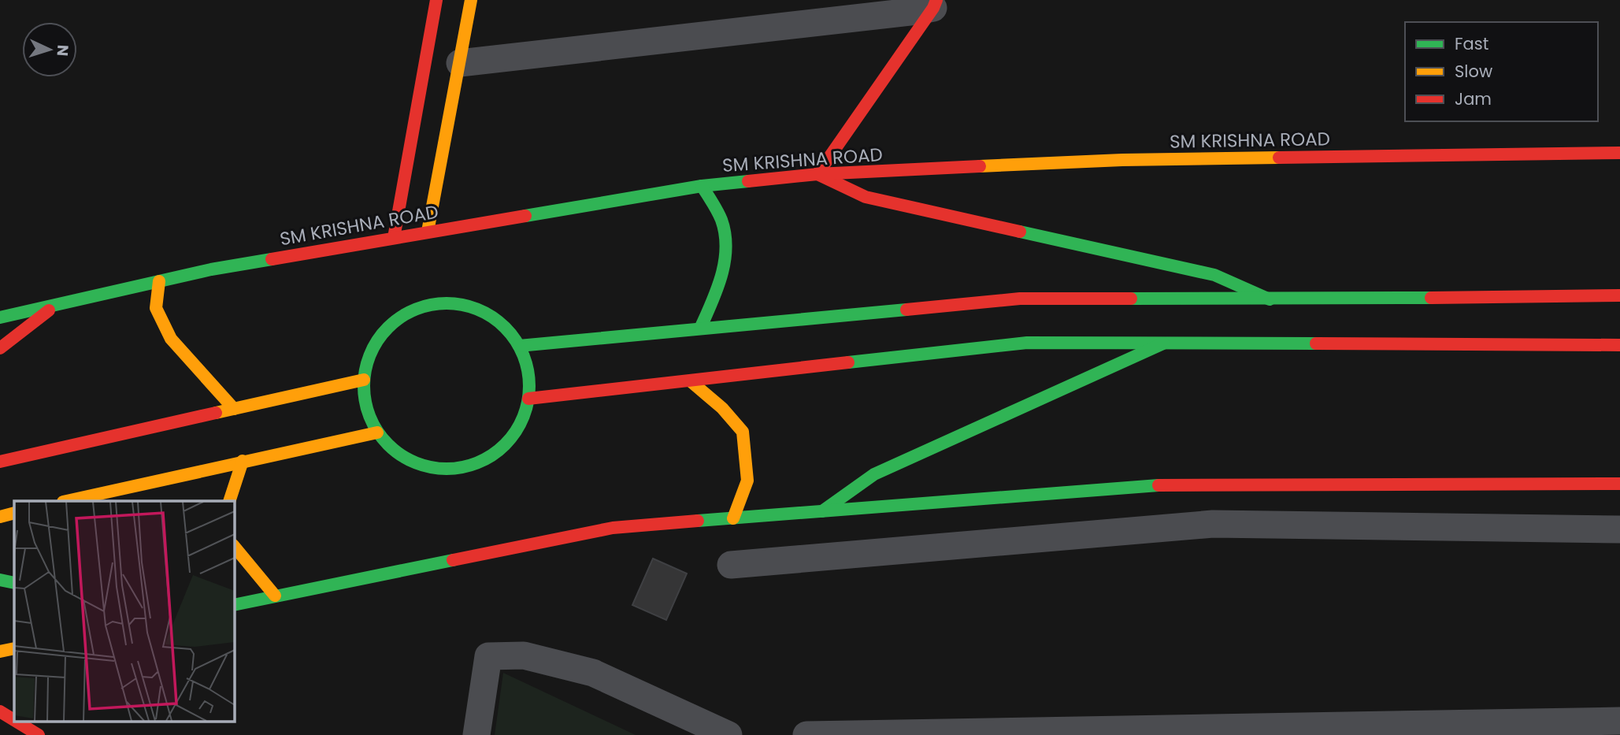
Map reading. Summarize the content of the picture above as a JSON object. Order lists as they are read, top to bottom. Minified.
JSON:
{"streets":{"main road":["SM KRISHNA ROAD"]},"legend":["Fast","Slow","Jam"],"north":"right"}
